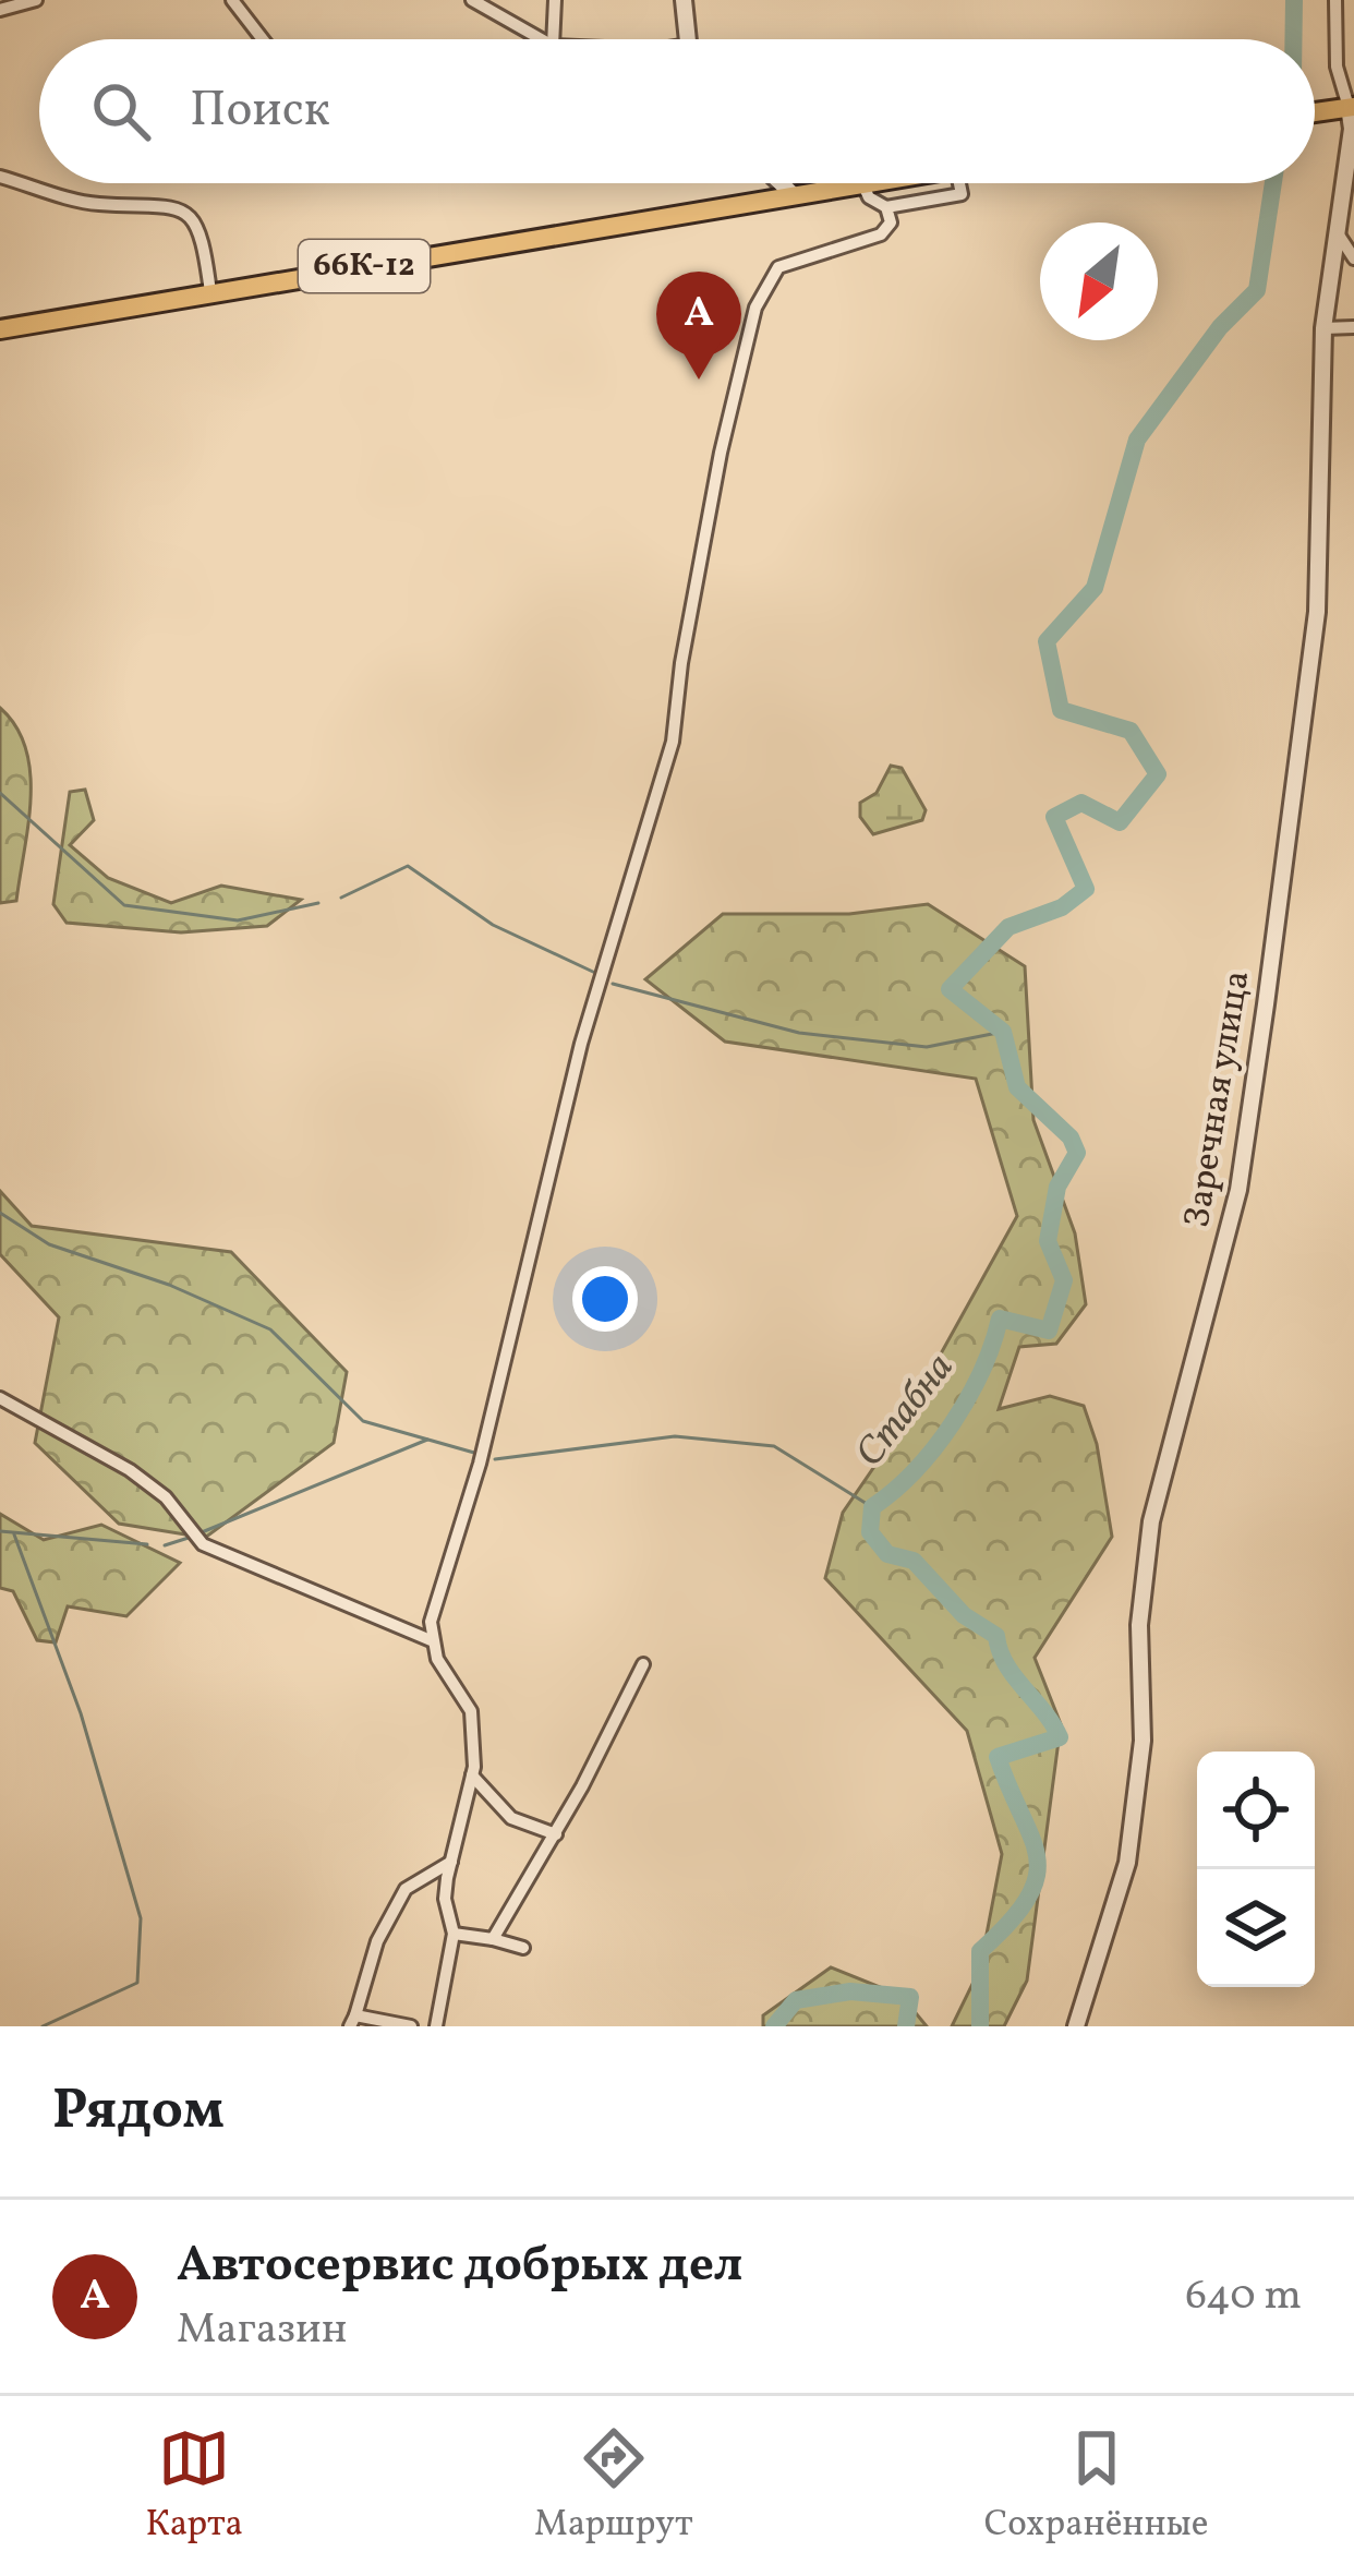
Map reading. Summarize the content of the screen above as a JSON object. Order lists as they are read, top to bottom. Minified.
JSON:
{"streets":{"main road":["66К-12"],"street":["Заречная улица"]},"water":["Стабна"],"north":"bottom left","page":{"search":"Поиск","pins":"A","heading":"Рядом","list":[{"mark":"A","name":"Автосервис добрых дел","note":"Магазин","value":"640 m"}],"nav":["Карта","Маршрут","Сохранённые"]}}
